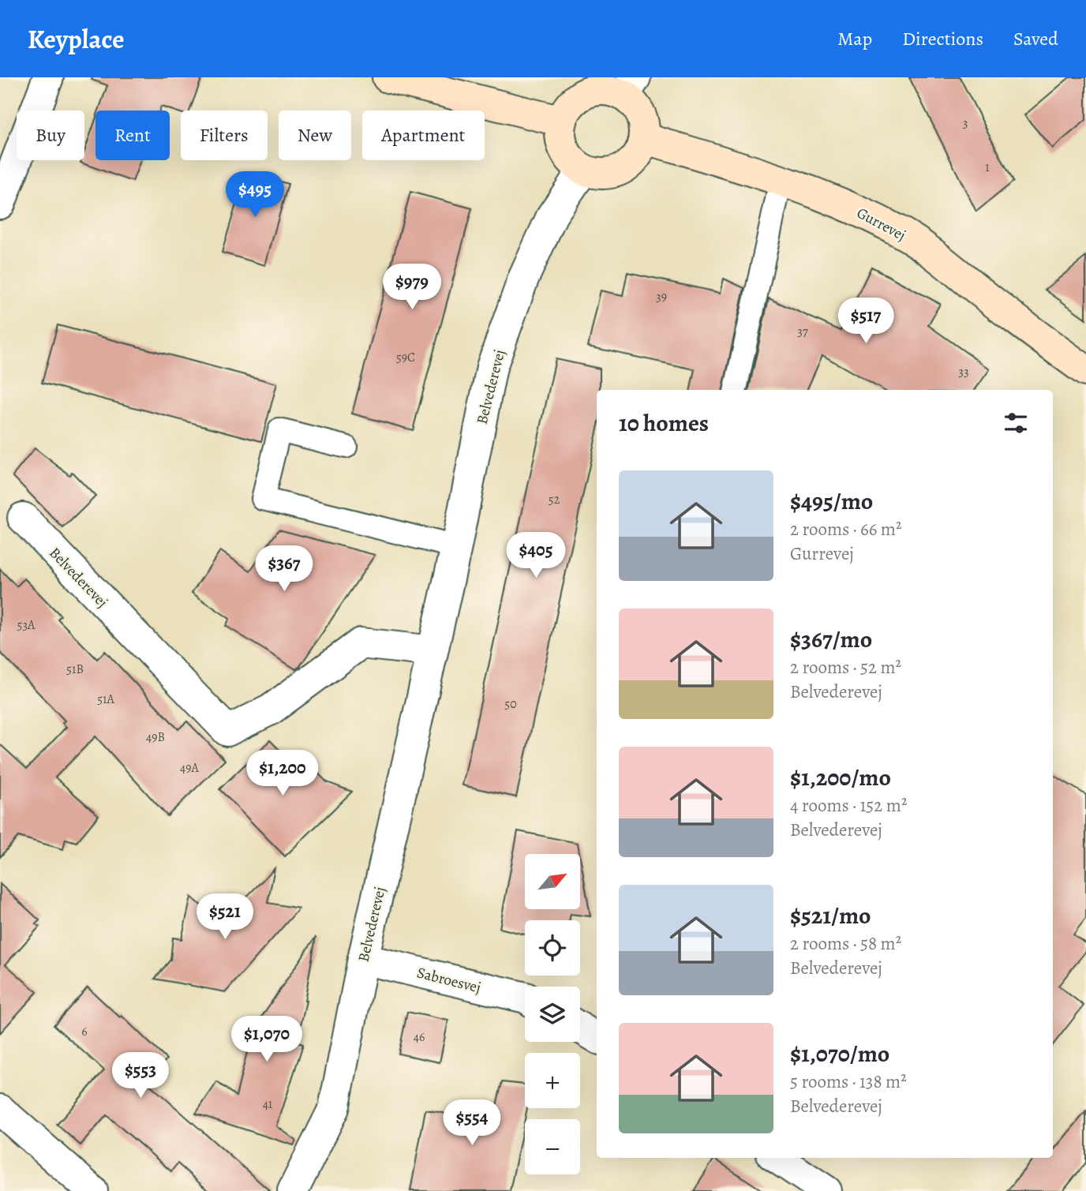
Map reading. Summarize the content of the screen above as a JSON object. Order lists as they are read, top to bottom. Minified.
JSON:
{"streets":{"street":["Gurrevej","Belvederevej","Sabroesvej"]},"crossings":[["Gurrevej","Belvederevej"],["Belvederevej","Sabroesvej"]],"house_numbers":["3","1","39","37","59C","33","52","53A","51B","51A","50","49B","49A","6","46","41"],"north":"top right","page":{"header":"Keyplace","nav":["Map","Directions","Saved"],"chip":["Buy","Rent","Filters","New","Apartment"],"price":["$495","$979","$517","$405","$367","$1,200","$521","$1,070","$553","$554"],"heading":"10 homes","list":[{"name":"$495/mo","note":"2 rooms · 66 m² · Gurrevej"},{"name":"$367/mo","note":"2 rooms · 52 m² · Belvederevej"},{"name":"$1,200/mo","note":"4 rooms · 152 m² · Belvederevej"},{"name":"$521/mo","note":"2 rooms · 58 m² · Belvederevej"},{"name":"$1,070/mo","note":"5 rooms · 138 m² · Belvederevej"}],"map_buttons":["+","−"]}}
